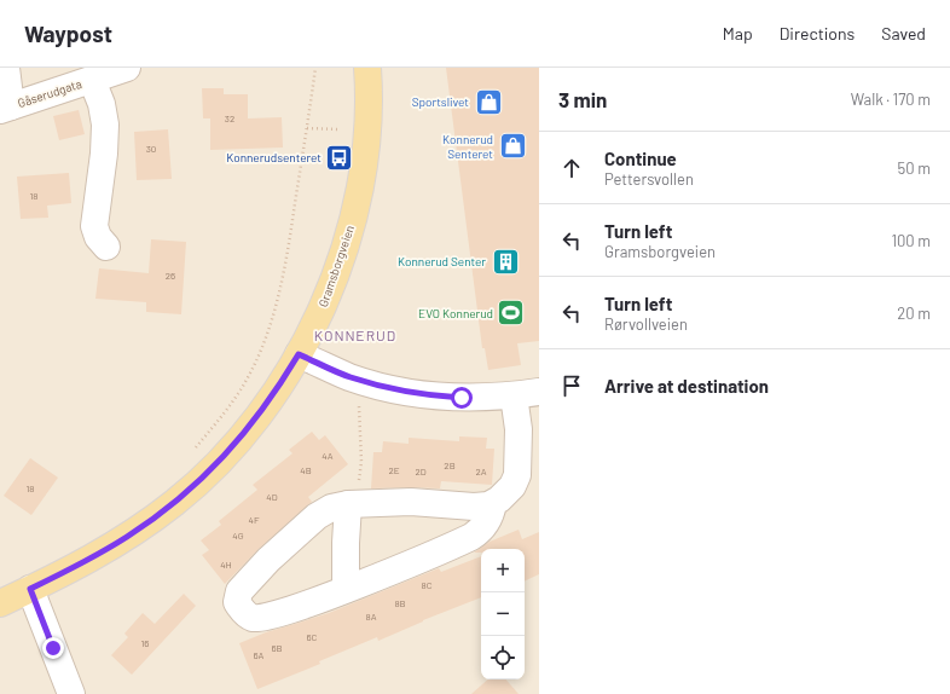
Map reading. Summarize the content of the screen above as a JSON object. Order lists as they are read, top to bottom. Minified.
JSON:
{"streets":{"main road":["Gramsborgveien"],"street":["Gåserudgata"]},"districts":["KONNERUD"],"places":{"shop":["Sportslivet","Konnerud Senteret"],"bus stop":["Konnerudsenteret"],"building":["Konnerud Senter"],"sports":["EVO Konnerud"]},"house_numbers":["32","30","18","26","4A","2B","4B","2E","2D","2A","18","4D","4F","4G","4H","8C","8B","8A","6C","16","6B","6A"],"page":{"header":"Waypost","nav":["Map","Directions","Saved"],"heading":["3 min","Walk · 170 m"],"list":[["Continue","Pettersvollen","50 m"],["Turn left","Gramsborgveien","100 m"],["Turn left","Rørvollveien","20 m"],"Arrive at destination"],"map_buttons":["+","−"]}}
